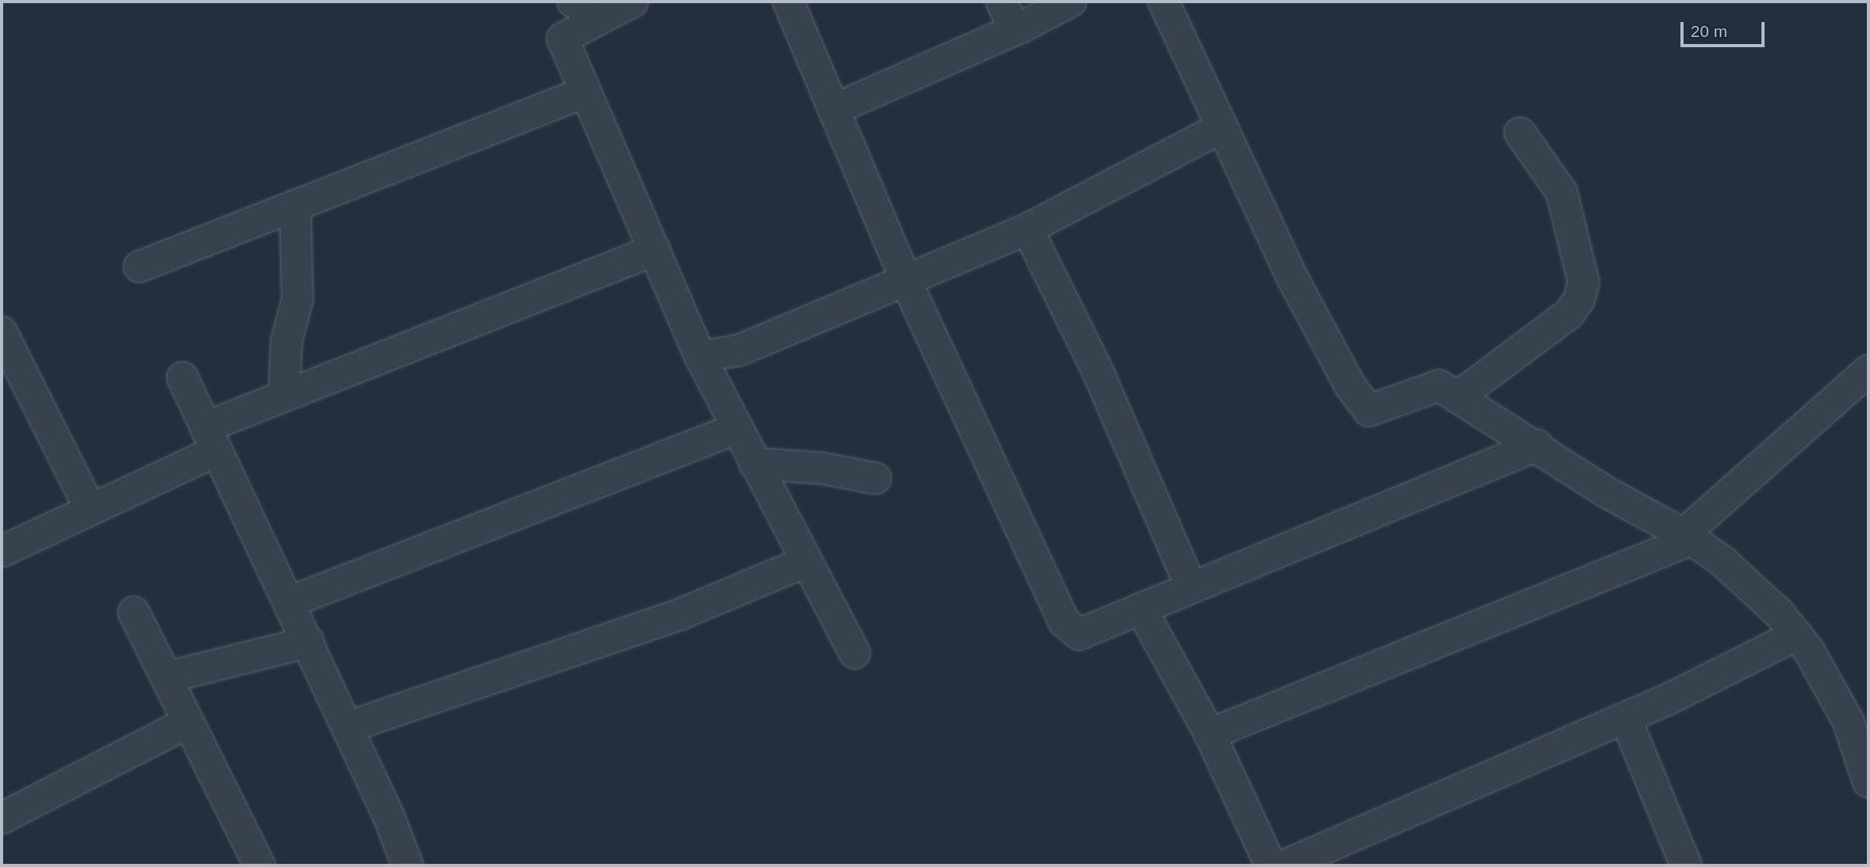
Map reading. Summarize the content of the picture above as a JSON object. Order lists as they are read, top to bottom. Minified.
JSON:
{"scale_bar":"20 m"}
